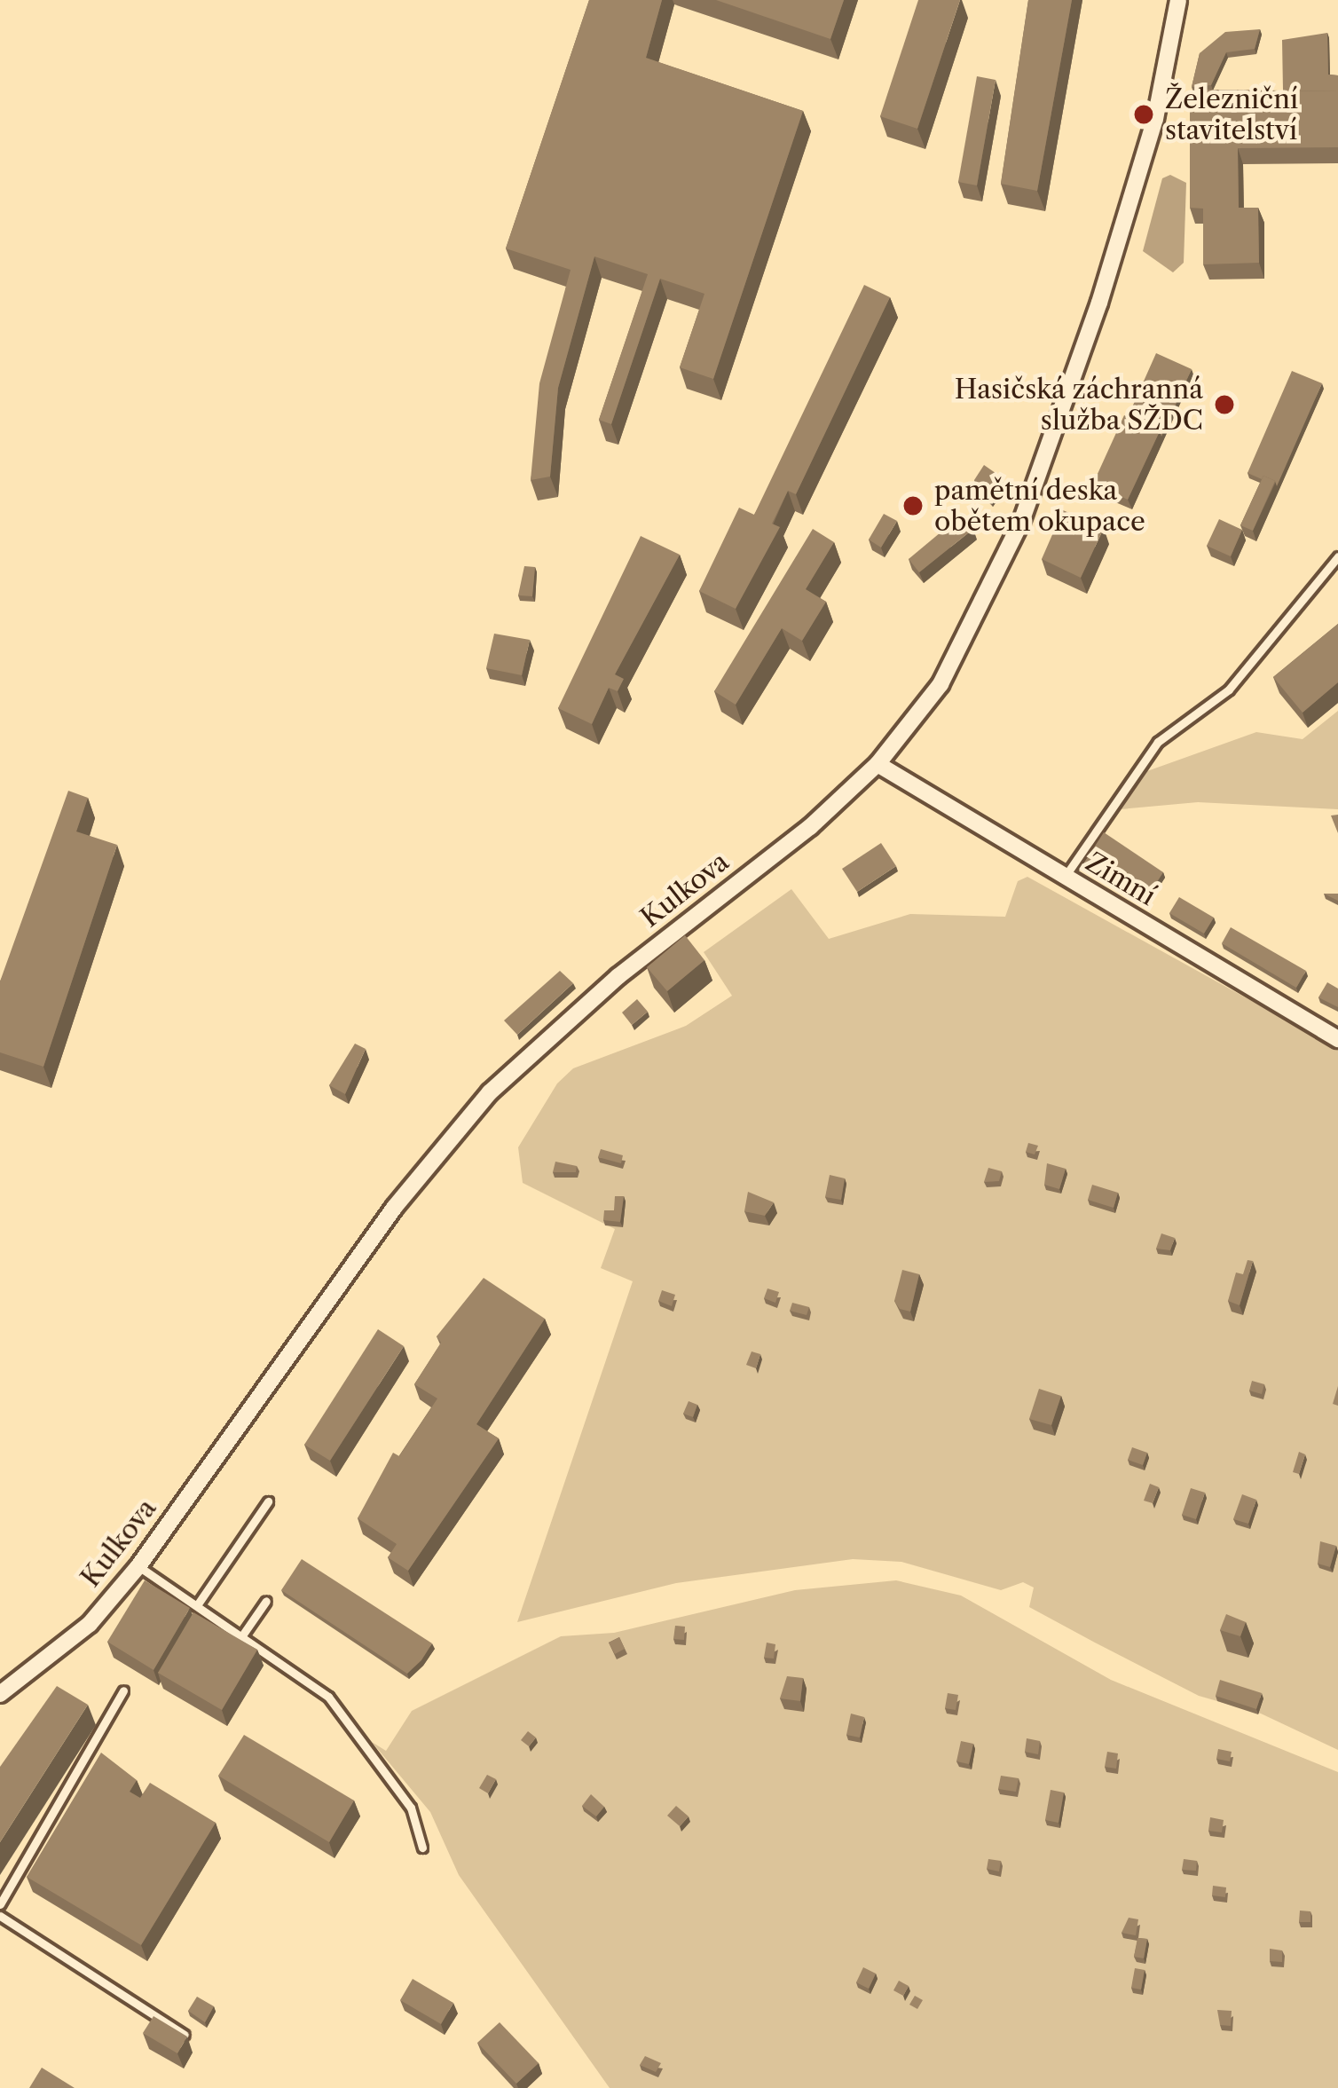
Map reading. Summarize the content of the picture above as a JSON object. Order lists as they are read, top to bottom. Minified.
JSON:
{"streets":{"street":["Zimní","Kulkova"]},"crossings":[["Zimní","Kulkova"]],"places":["Železniční stavitelství","Hasičská záchranná služba SŽDC","pamětní deska obětem okupace"]}
